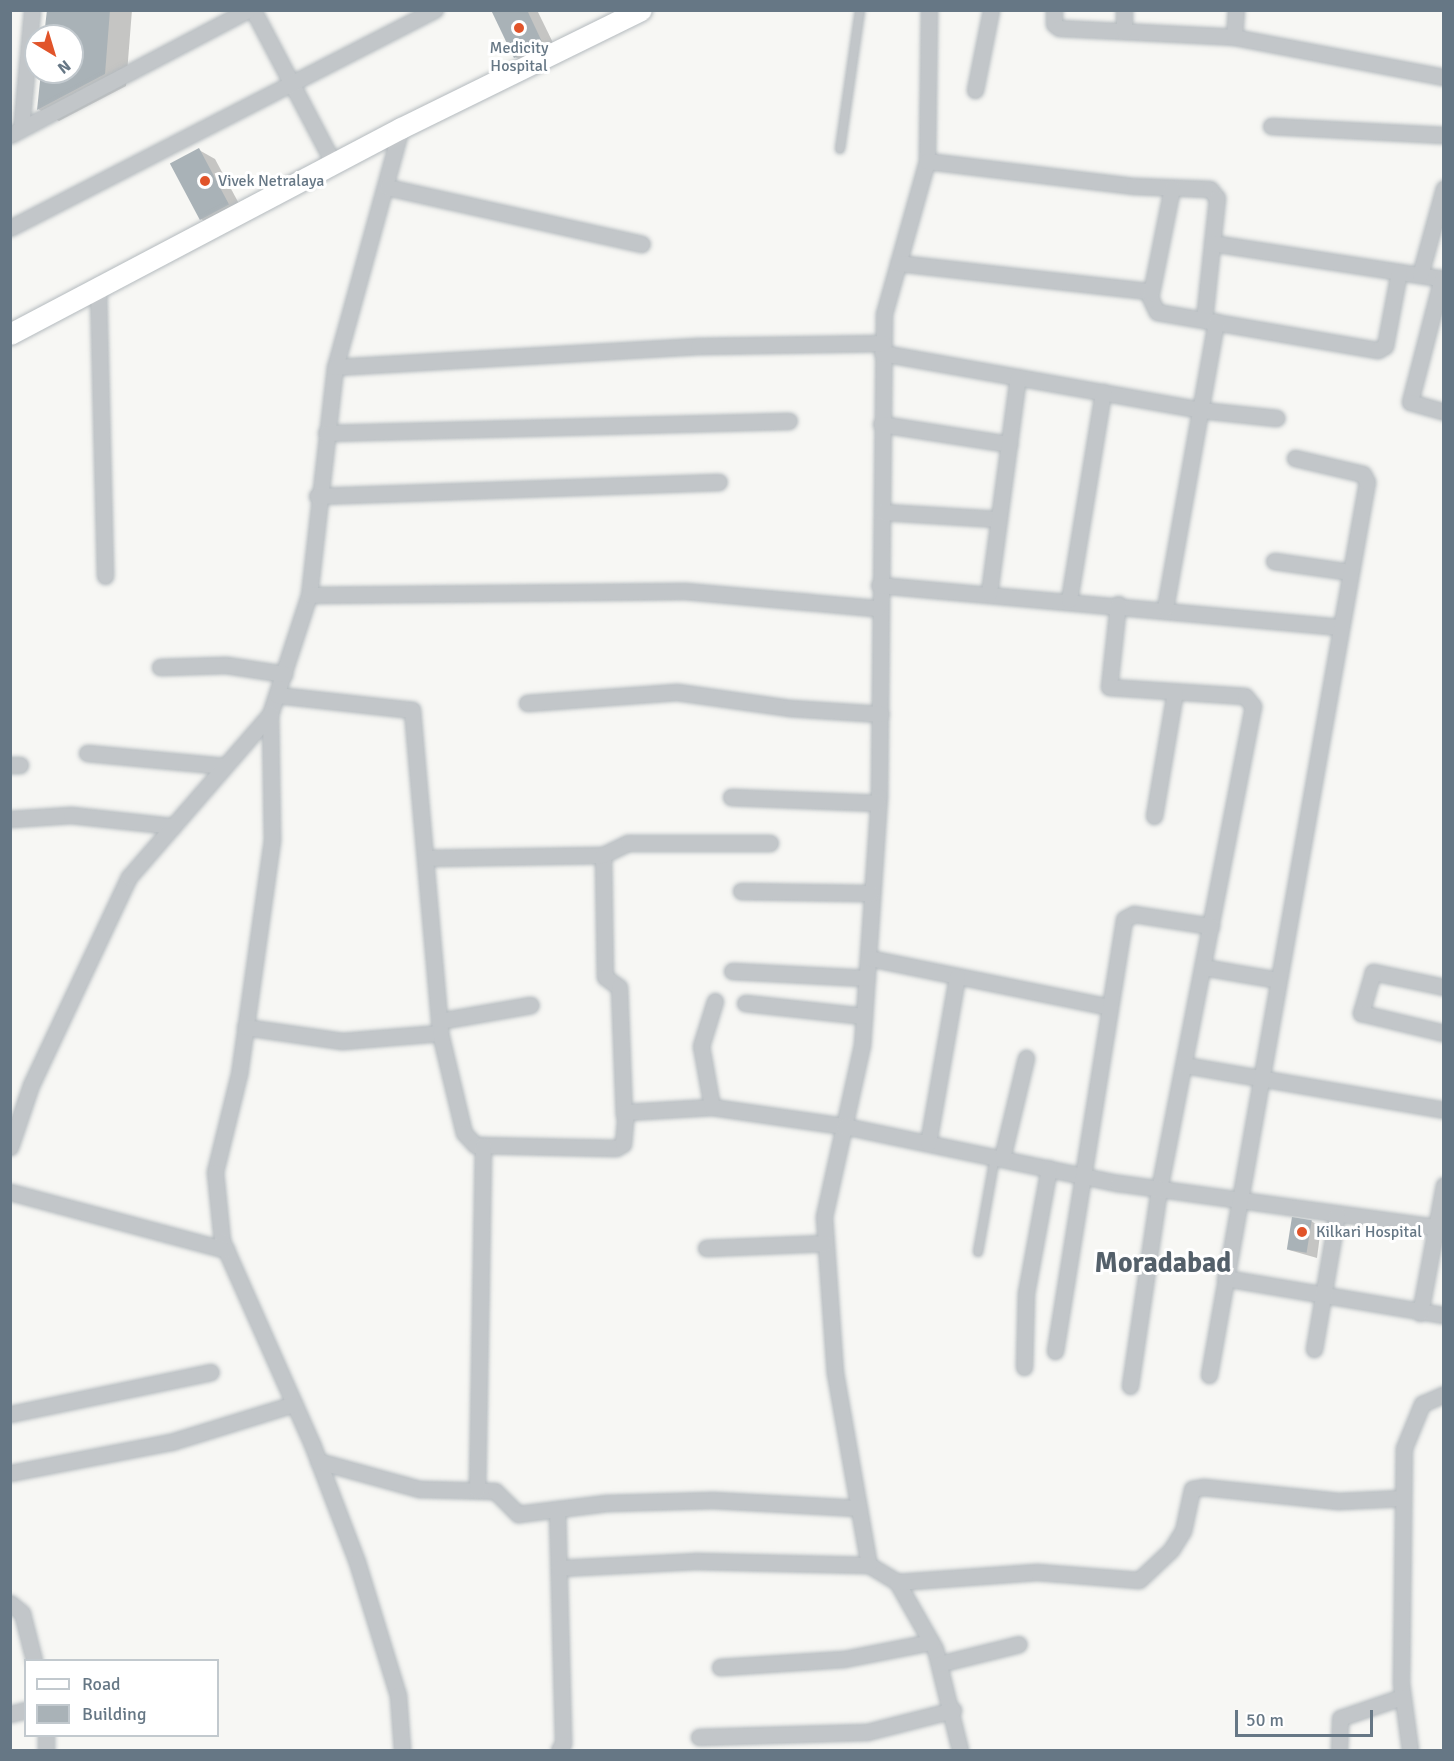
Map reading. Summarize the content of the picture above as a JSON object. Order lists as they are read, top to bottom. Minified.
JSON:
{"districts":["Moradabad"],"places":["Medicity Hospital","Vivek Netralaya","Kilkari Hospital"],"legend":["Road","Building"],"scale_bar":"50 m","north":"bottom right"}
